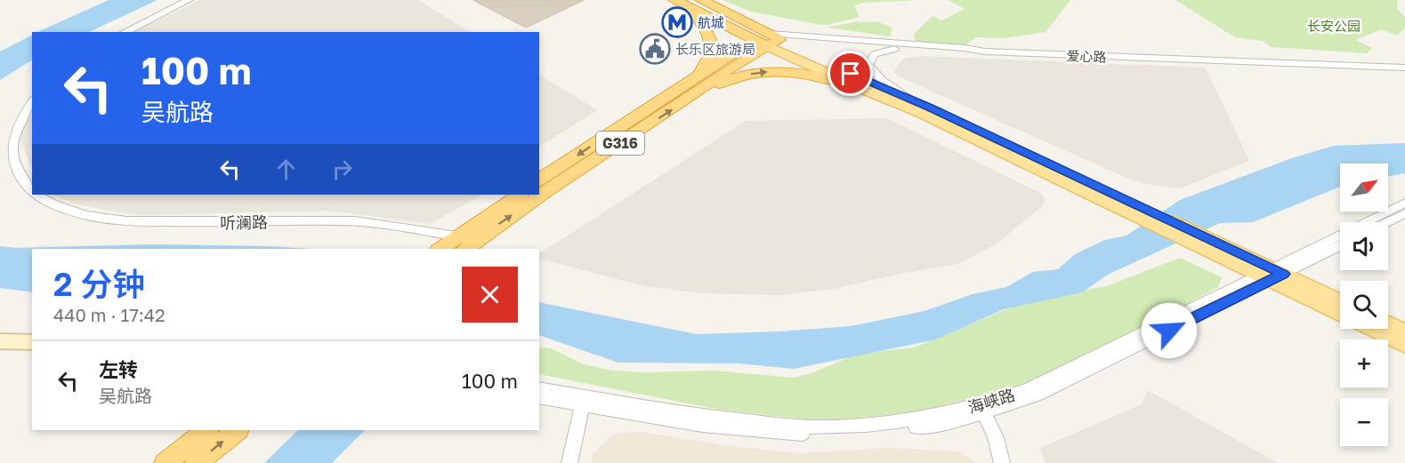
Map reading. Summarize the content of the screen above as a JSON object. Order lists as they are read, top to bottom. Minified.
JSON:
{"streets":{"highway":["G316"],"street":["爱心路","听澜路","海峡路"]},"crossings":[["爱心路","G316"],["G316","听澜路"]],"parks":["长安公园"],"places":{"metro station":["航城"],"public building":["长乐区旅游局"]},"north":"top right","page":{"turn":["100 m","吴航路"],"map_buttons":["+","−"],"heading":["2 分钟","440 m · 17:42"],"list":[{"name":"左转","note":"吴航路","value":"100 m"}]}}
